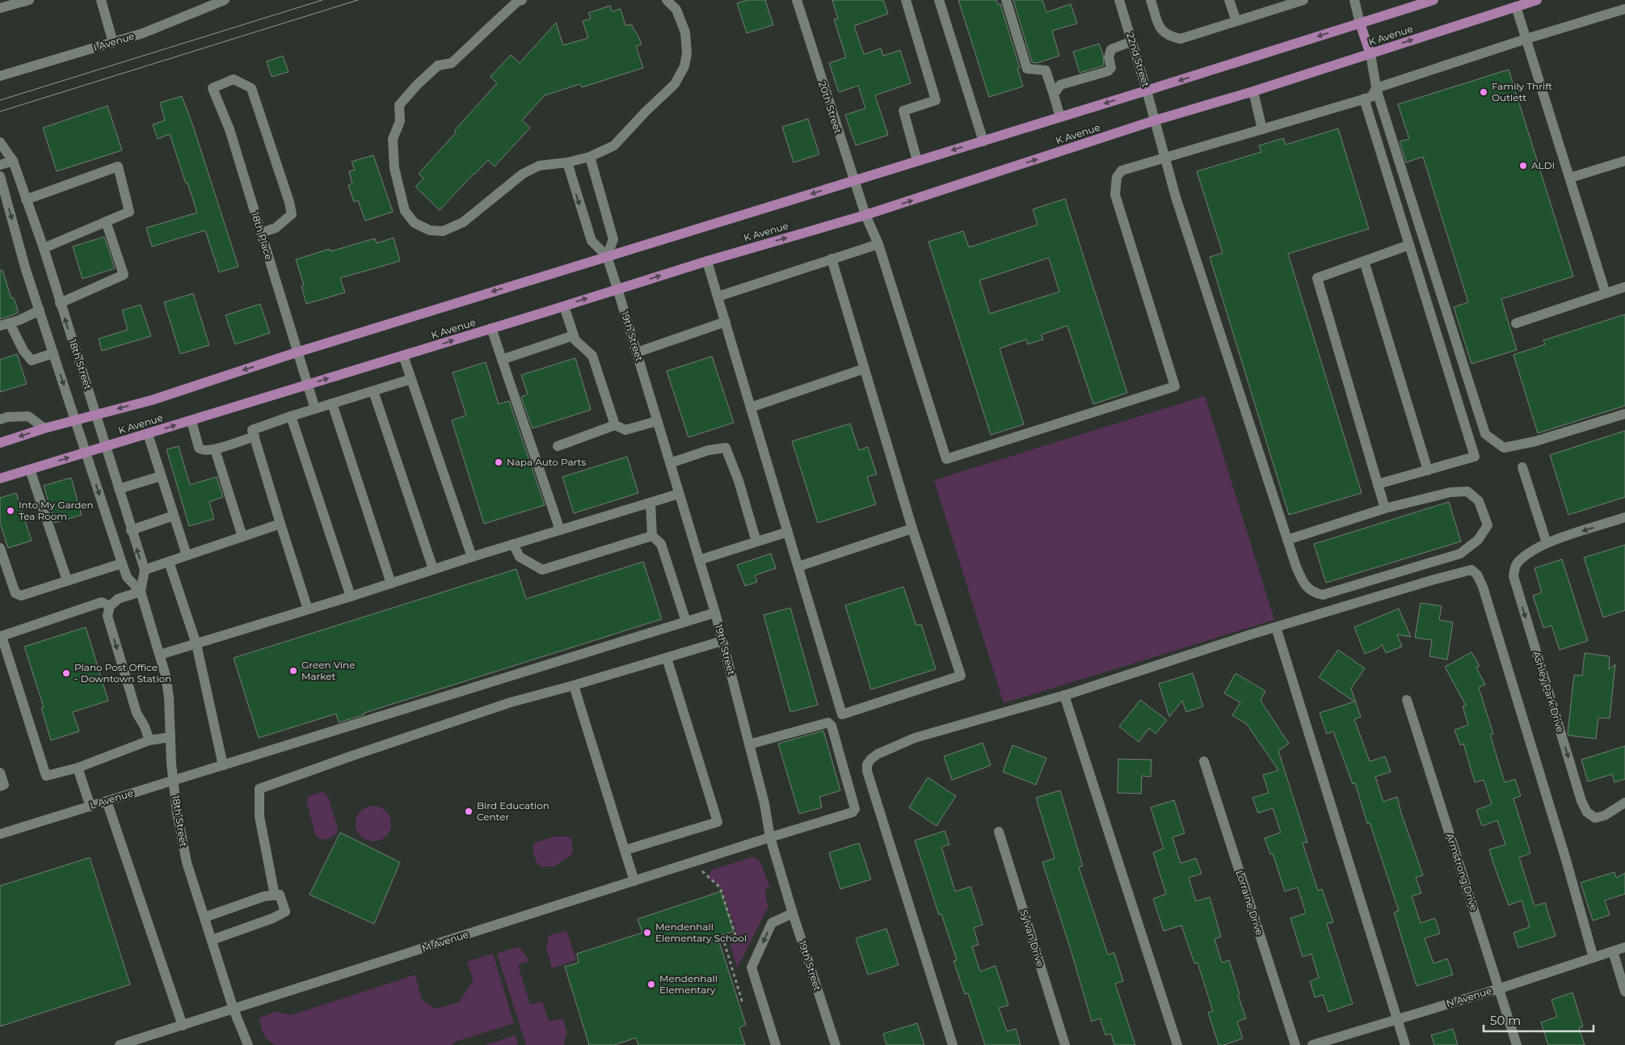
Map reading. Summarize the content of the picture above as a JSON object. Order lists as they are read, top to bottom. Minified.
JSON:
{"streets":{"main road":["K Avenue"],"street":["I Avenue","22nd Street","20th Street","18th Place","19th Street","18th Street","Ashley Park Drive","L Avenue","Armstrong Drive","Lorraine Drive","Sylvan Drive","M Avenue","N Avenue"]},"crossings":[["K Avenue","22nd Street"],["K Avenue","20th Street"],["K Avenue","18th Place"],["K Avenue","19th Street"],["K Avenue","18th Street"],["22nd Street","20th Street"],["19th Street","L Avenue"],["19th Street","M Avenue"],["18th Street","L Avenue"],["18th Street","M Avenue"],["Armstrong Drive","N Avenue"]],"places":["Family Thrift Outlett","ALDI","Napa Auto Parts","Into My Garden Tea Room","Green Vine Market","Plano Post Office - Downtown Station","Bird Education Center","Mendenhall Elementary School","Mendenhall Elementary"],"scale_bar":"50 m"}
